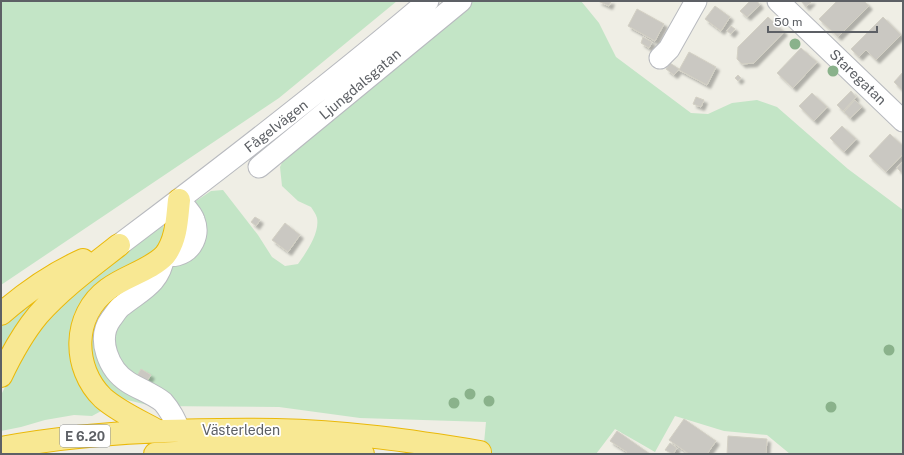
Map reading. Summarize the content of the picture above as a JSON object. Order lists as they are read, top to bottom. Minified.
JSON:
{"streets":{"highway":["Västerleden","E 6.20"],"street":["Staregatan","Ljungdalsgatan","Fågelvägen"]},"scale_bar":"50 m"}
